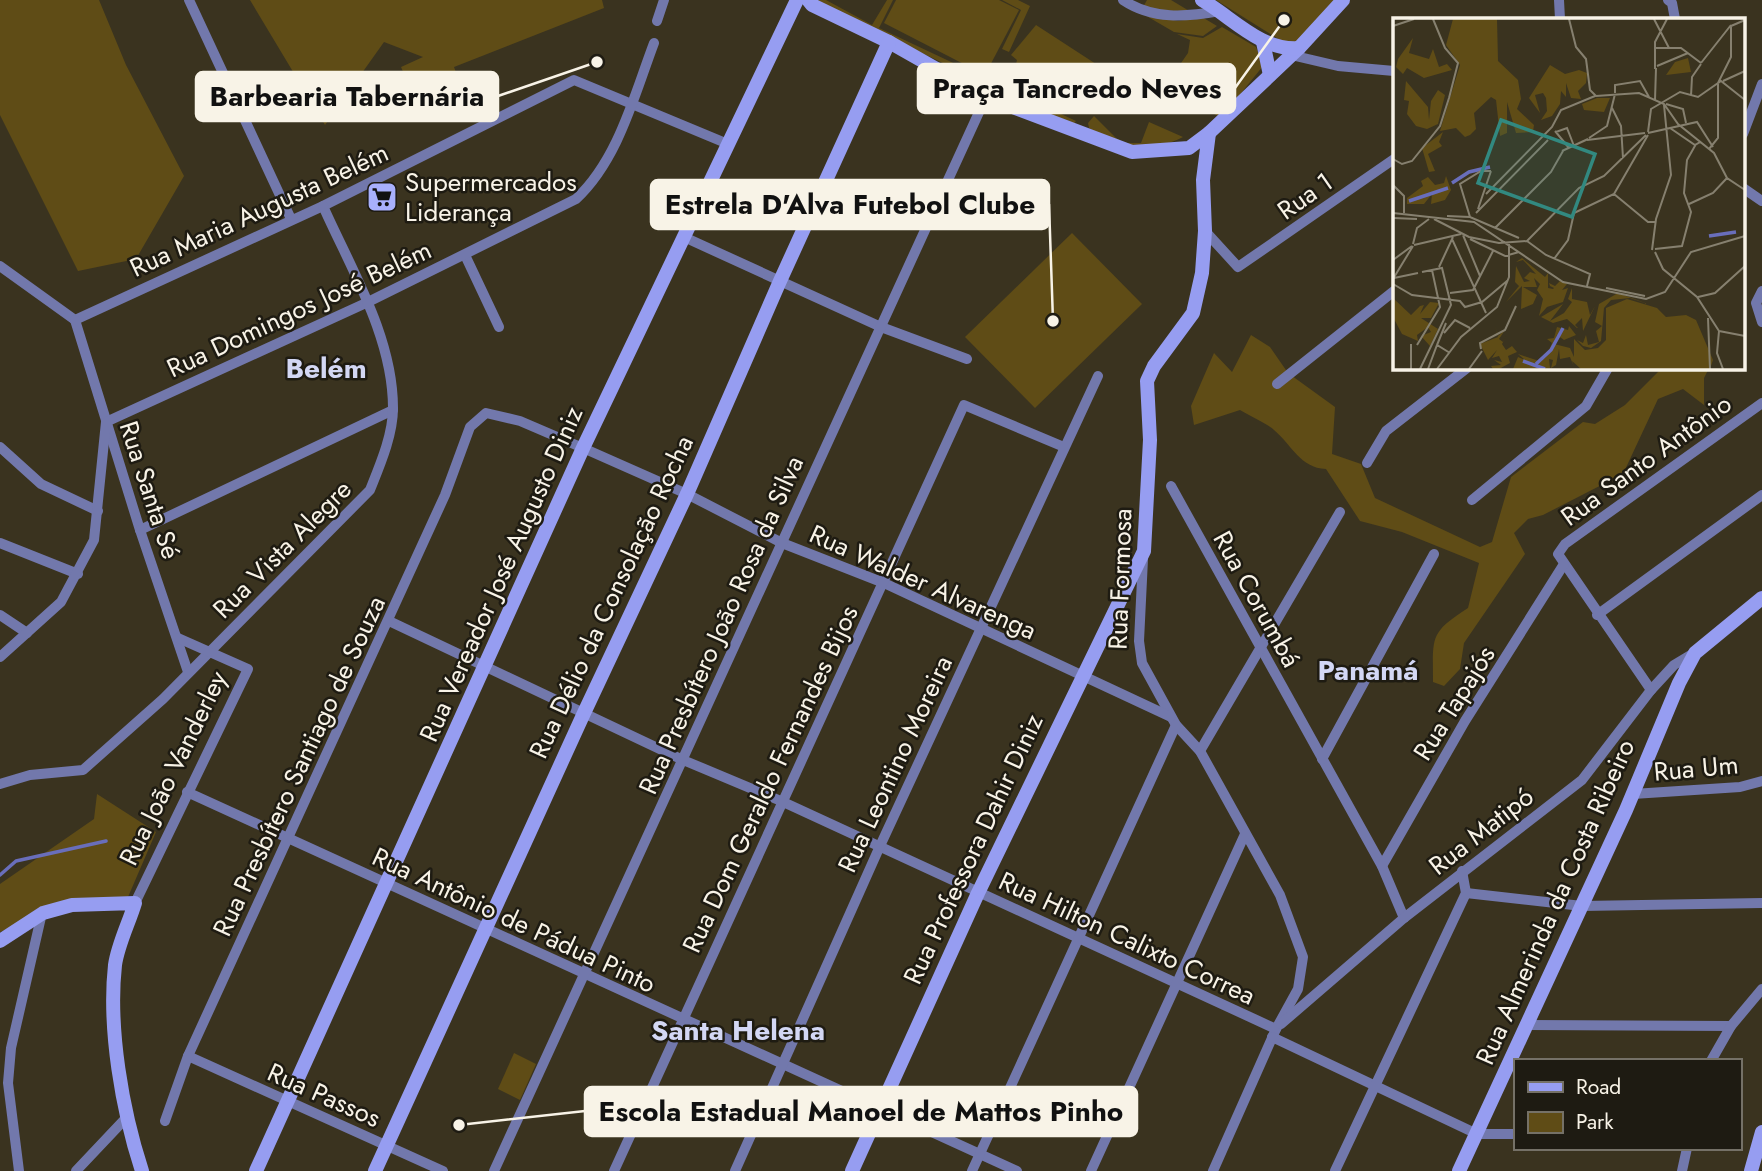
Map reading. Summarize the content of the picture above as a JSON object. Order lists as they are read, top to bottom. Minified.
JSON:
{"streets":{"street":["Rua 1","Rua Maria Augusta Belém","Rua Domingos José Belém","Rua Santo Antônio","Rua Santa Sé","Rua Vista Alegre","Rua Vereador José Augusto Diniz","Rua Formosa","Rua Walder Alvarenga","Rua Délio da Consolação Rocha","Rua Corumbá","Rua Presbítero João Rosa da Silva","Rua Tapajós","Rua Leontino Moreira","Rua Presbítero Santiago de Souza","Rua João Vanderley","Rua Um","Rua Dom Geraldo Fernandes Bijos","Rua Matipó","Rua Professora Dahir Diniz","Rua Almerinda da Costa Ribeiro","Rua Antônio de Pádua Pinto","Rua Hilton Calixto Correa","Rua Passos"]},"crossings":[["Rua 1","Rua Formosa"],["Rua Maria Augusta Belém","Rua Domingos José Belém"],["Rua Maria Augusta Belém","Rua Santa Sé"],["Rua Maria Augusta Belém","Rua Vista Alegre"],["Rua Maria Augusta Belém","Rua Vereador José Augusto Diniz"],["Rua Domingos José Belém","Rua Santa Sé"],["Rua Domingos José Belém","Rua Vista Alegre"],["Rua Santo Antônio","Rua Tapajós"],["Rua Santa Sé","Rua Vista Alegre"],["Rua Santa Sé","Rua João Vanderley"],["Rua Vista Alegre","Rua João Vanderley"],["Rua Vereador José Augusto Diniz","Rua Walder Alvarenga"],["Rua Vereador José Augusto Diniz","Rua Antônio de Pádua Pinto"],["Rua Vereador José Augusto Diniz","Rua Hilton Calixto Correa"],["Rua Vereador José Augusto Diniz","Rua Passos"],["Rua Formosa","Rua Walder Alvarenga"],["Rua Formosa","Rua Matipó"],["Rua Formosa","Rua Professora Dahir Diniz"],["Rua Formosa","Rua Hilton Calixto Correa"],["Rua Walder Alvarenga","Rua Délio da Consolação Rocha"],["Rua Walder Alvarenga","Rua Presbítero João Rosa da Silva"],["Rua Walder Alvarenga","Rua Leontino Moreira"],["Rua Walder Alvarenga","Rua Presbítero Santiago de Souza"],["Rua Walder Alvarenga","Rua Dom Geraldo Fernandes Bijos"],["Rua Walder Alvarenga","Rua Professora Dahir Diniz"],["Rua Délio da Consolação Rocha","Rua Antônio de Pádua Pinto"],["Rua Délio da Consolação Rocha","Rua Hilton Calixto Correa"],["Rua Délio da Consolação Rocha","Rua Passos"],["Rua Corumbá","Rua Tapajós"],["Rua Corumbá","Rua Matipó"],["Rua Presbítero João Rosa da Silva","Rua Antônio de Pádua Pinto"],["Rua Presbítero João Rosa da Silva","Rua Hilton Calixto Correa"],["Rua Leontino Moreira","Rua Dom Geraldo Fernandes Bijos"],["Rua Leontino Moreira","Rua Antônio de Pádua Pinto"],["Rua Leontino Moreira","Rua Hilton Calixto Correa"],["Rua Presbítero Santiago de Souza","Rua Antônio de Pádua Pinto"],["Rua Presbítero Santiago de Souza","Rua Hilton Calixto Correa"],["Rua Presbítero Santiago de Souza","Rua Passos"],["Rua João Vanderley","Rua Antônio de Pádua Pinto"],["Rua Um","Rua Almerinda da Costa Ribeiro"],["Rua Dom Geraldo Fernandes Bijos","Rua Antônio de Pádua Pinto"],["Rua Dom Geraldo Fernandes Bijos","Rua Hilton Calixto Correa"],["Rua Matipó","Rua Almerinda da Costa Ribeiro"],["Rua Matipó","Rua Hilton Calixto Correa"],["Rua Professora Dahir Diniz","Rua Antônio de Pádua Pinto"],["Rua Professora Dahir Diniz","Rua Hilton Calixto Correa"],["Rua Almerinda da Costa Ribeiro","Rua Hilton Calixto Correa"]],"districts":["Belém","Panamá","Santa Helena"],"places":{"other":["Praça Tancredo Neves","Barbearia Tabernária","Estrela D'Alva Futebol Clube","Escola Estadual Manoel de Mattos Pinho"],"supermarket":["Supermercados Liderança"]},"legend":["Road","Park"]}
